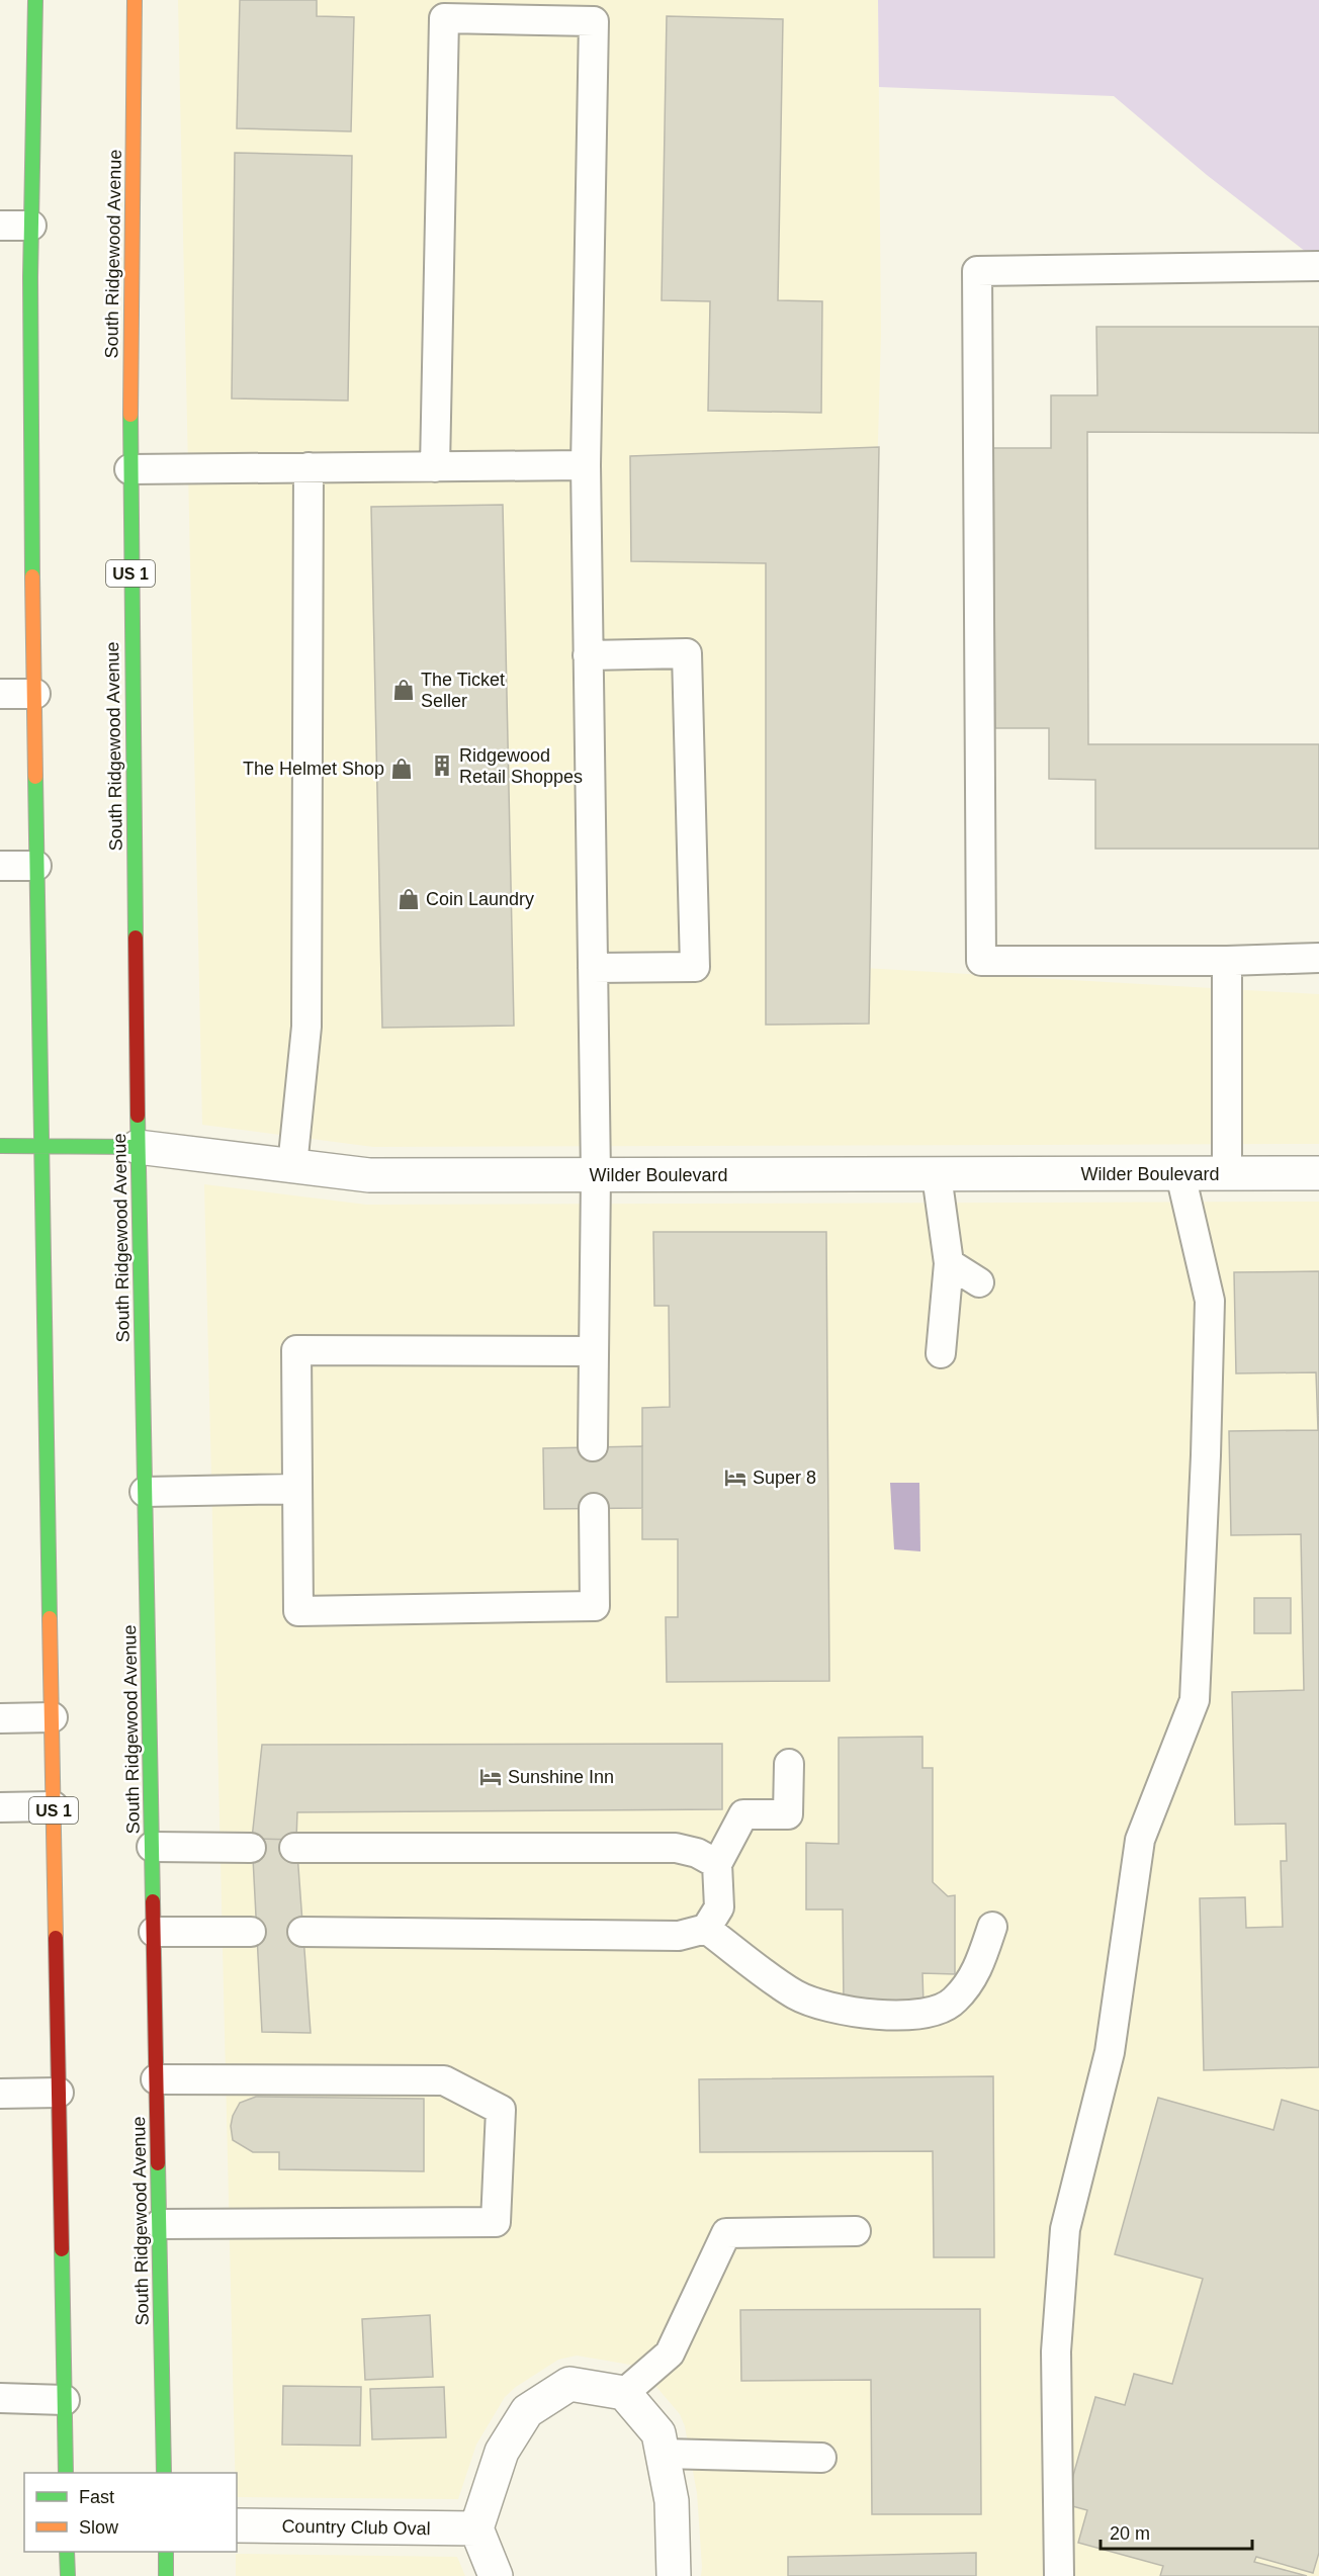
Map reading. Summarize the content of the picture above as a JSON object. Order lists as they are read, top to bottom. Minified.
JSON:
{"streets":{"main road":["South Ridgewood Avenue","US 1","Wilder Boulevard"],"street":["Country Club Oval"]},"crossings":[["South Ridgewood Avenue","Wilder Boulevard"],["US 1","Wilder Boulevard"]],"places":{"shop":["The Ticket Seller","The Helmet Shop","Coin Laundry"],"building":["Ridgewood Retail Shoppes"],"hotel":["Super 8","Sunshine Inn"]},"legend":["Fast","Slow"],"scale_bar":"20 m"}
